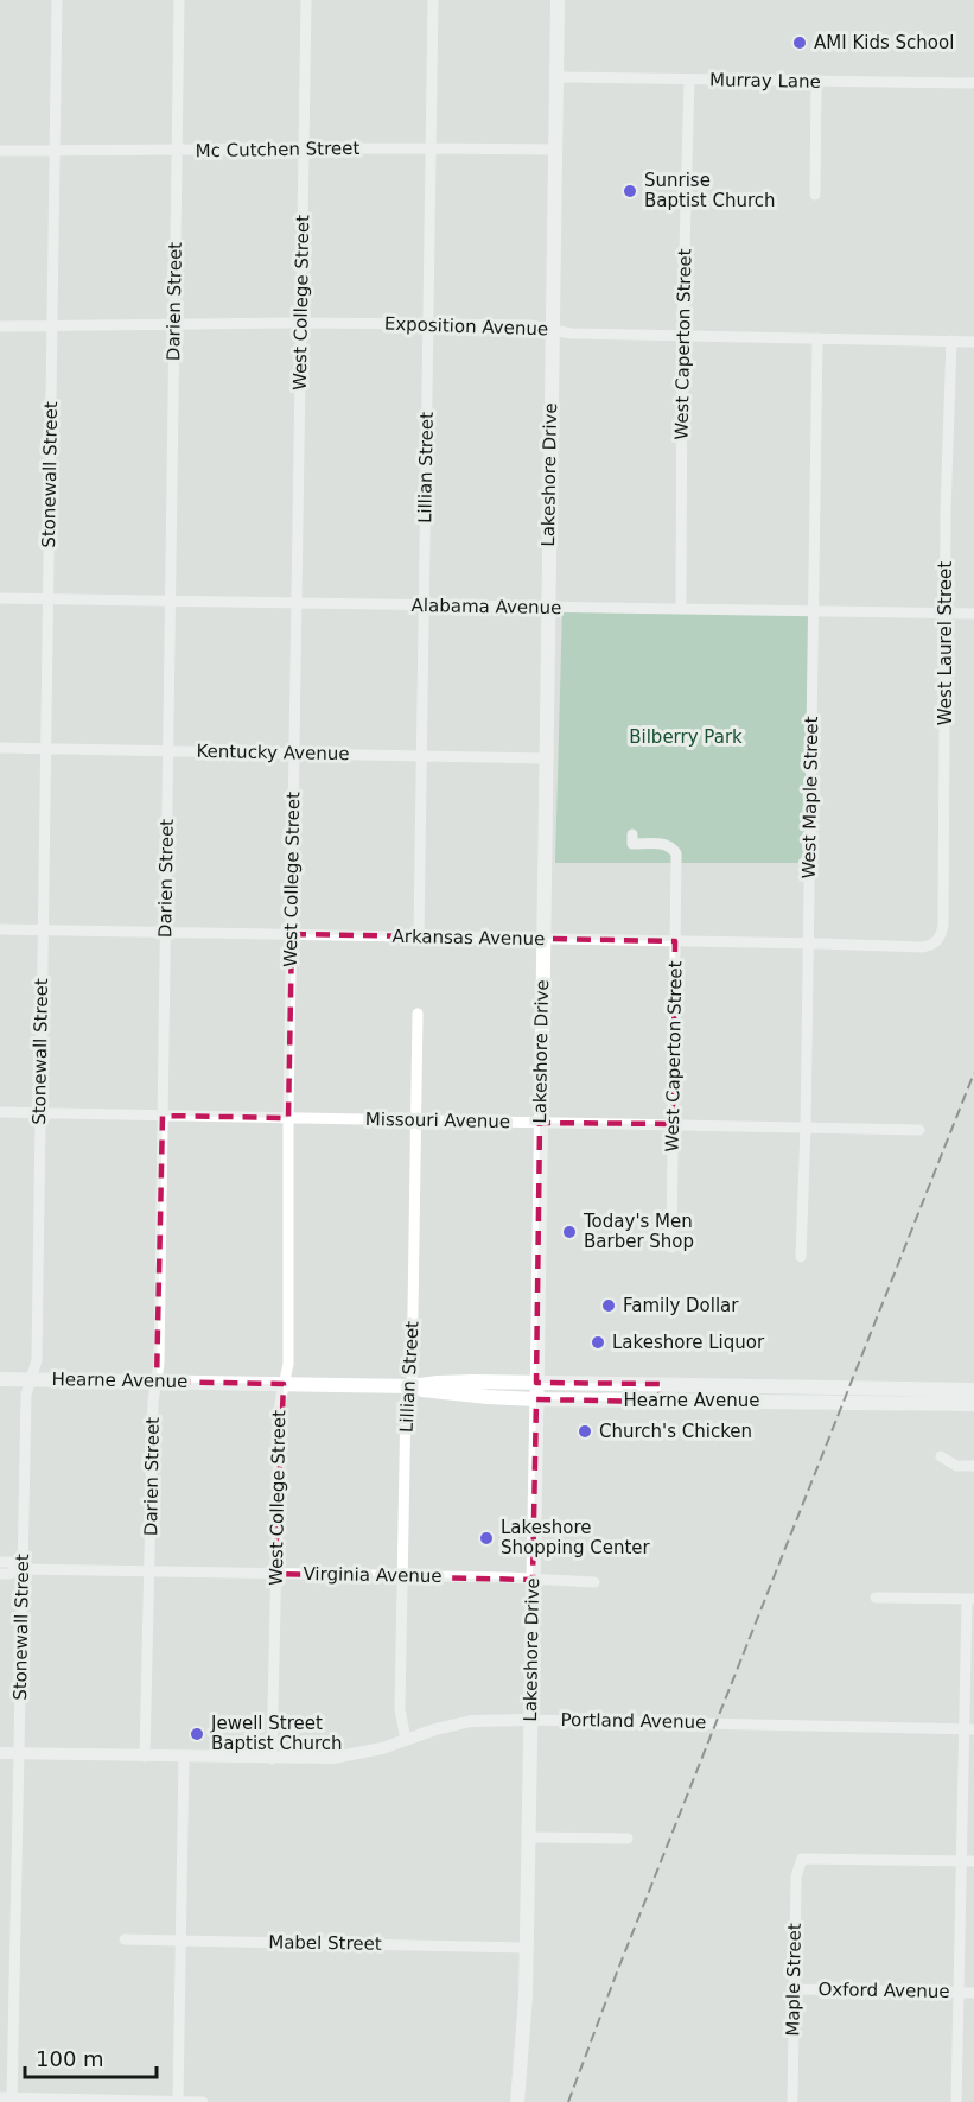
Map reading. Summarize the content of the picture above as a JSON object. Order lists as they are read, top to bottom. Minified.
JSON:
{"streets":{"main road":["Lakeshore Drive","Hearne Avenue"],"street":["Murray Lane","Mc Cutchen Street","Darien Street","West College Street","Exposition Avenue","West Caperton Street","Lillian Street","Stonewall Street","Alabama Avenue","West Laurel Street","Kentucky Avenue","West Maple Street","Arkansas Avenue","Missouri Avenue","Virginia Avenue","Portland Avenue","Mabel Street","Maple Street","Oxford Avenue"]},"crossings":[["Murray Lane","West Caperton Street"],["Murray Lane","Lakeshore Drive"],["Mc Cutchen Street","Darien Street"],["Mc Cutchen Street","West College Street"],["Mc Cutchen Street","Lillian Street"],["Mc Cutchen Street","Stonewall Street"],["Mc Cutchen Street","Lakeshore Drive"],["Darien Street","Exposition Avenue"],["Darien Street","Alabama Avenue"],["Darien Street","Kentucky Avenue"],["Darien Street","Arkansas Avenue"],["Darien Street","Missouri Avenue"],["Darien Street","Hearne Avenue"],["Darien Street","Virginia Avenue"],["Darien Street","Portland Avenue"],["West College Street","Exposition Avenue"],["West College Street","Alabama Avenue"],["West College Street","Kentucky Avenue"],["West College Street","Arkansas Avenue"],["West College Street","Missouri Avenue"],["West College Street","Hearne Avenue"],["West College Street","Virginia Avenue"],["West College Street","Portland Avenue"],["Exposition Avenue","West Caperton Street"],["Exposition Avenue","Lillian Street"],["Exposition Avenue","Stonewall Street"],["Exposition Avenue","Lakeshore Drive"],["Exposition Avenue","West Laurel Street"],["Exposition Avenue","West Maple Street"],["West Caperton Street","Alabama Avenue"],["West Caperton Street","Arkansas Avenue"],["West Caperton Street","Missouri Avenue"],["Lillian Street","Alabama Avenue"],["Lillian Street","Kentucky Avenue"],["Lillian Street","Arkansas Avenue"],["Lillian Street","Missouri Avenue"],["Lillian Street","Hearne Avenue"],["Lillian Street","Virginia Avenue"],["Lillian Street","Portland Avenue"],["Stonewall Street","Alabama Avenue"],["Stonewall Street","Kentucky Avenue"],["Stonewall Street","Arkansas Avenue"],["Stonewall Street","Missouri Avenue"],["Stonewall Street","Hearne Avenue"],["Stonewall Street","Virginia Avenue"],["Stonewall Street","Portland Avenue"],["Lakeshore Drive","Alabama Avenue"],["Lakeshore Drive","Kentucky Avenue"],["Lakeshore Drive","Arkansas Avenue"],["Lakeshore Drive","Missouri Avenue"],["Lakeshore Drive","Hearne Avenue"],["Lakeshore Drive","Virginia Avenue"],["Lakeshore Drive","Portland Avenue"],["Lakeshore Drive","Mabel Street"],["Alabama Avenue","West Laurel Street"],["Alabama Avenue","West Maple Street"],["West Laurel Street","Arkansas Avenue"],["West Maple Street","Arkansas Avenue"],["West Maple Street","Missouri Avenue"],["Maple Street","Oxford Avenue"]],"parks":["Bilberry Park"],"places":["AMI Kids School","Sunrise Baptist Church","Today's Men Barber Shop","Family Dollar","Lakeshore Liquor","Church's Chicken","Lakeshore Shopping Center","Jewell Street Baptist Church"],"scale_bar":"100 m"}
